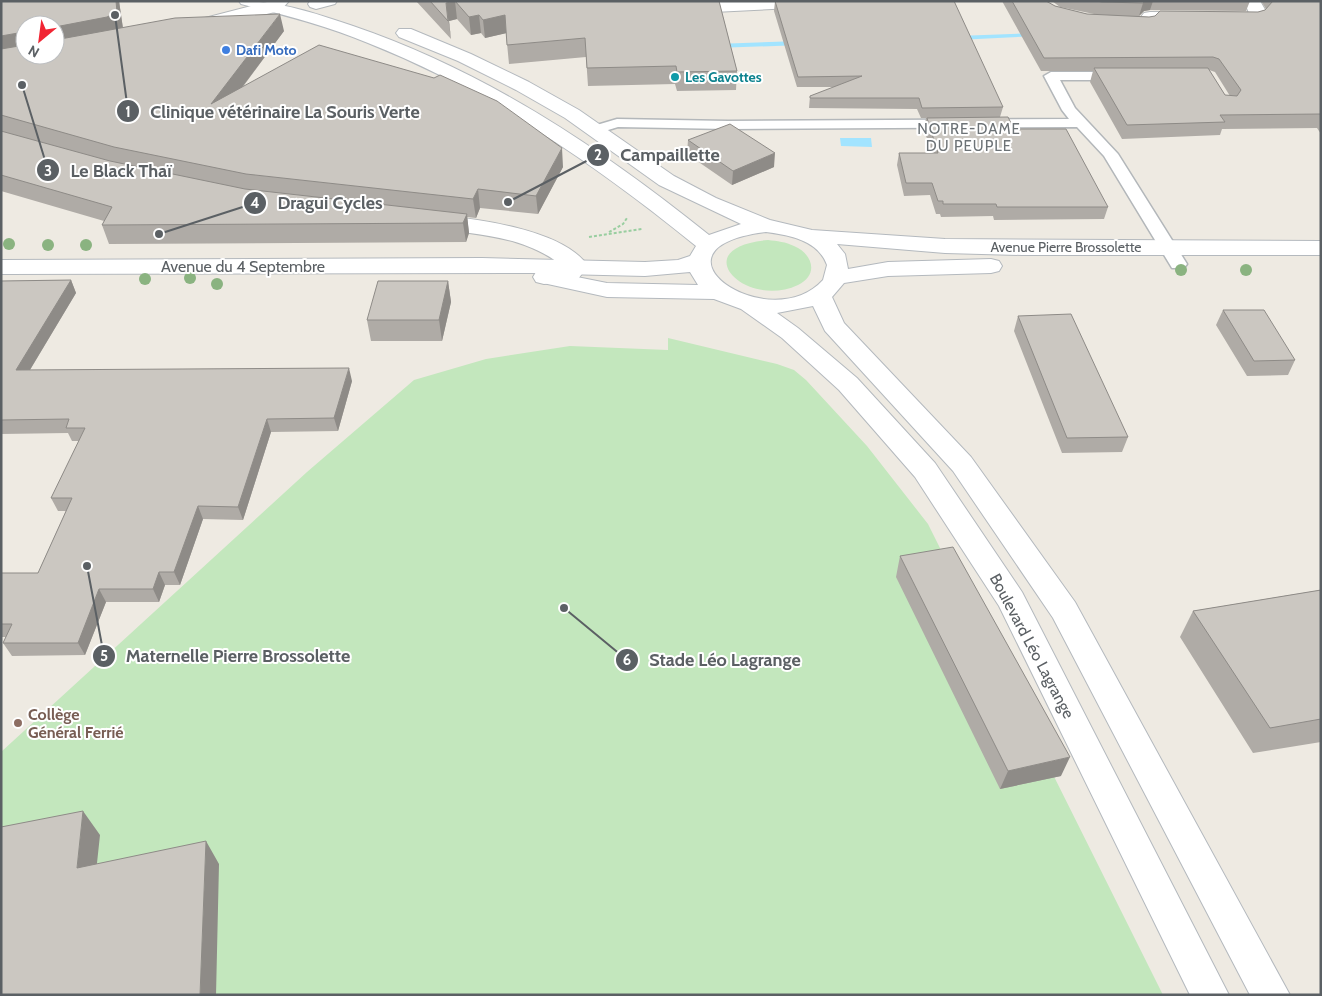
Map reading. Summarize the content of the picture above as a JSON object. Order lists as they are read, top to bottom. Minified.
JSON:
{"streets":{"main road":["Avenue Pierre Brossolette","Avenue du 4 Septembre","Boulevard Léo Lagrange"]},"crossings":[["Avenue Pierre Brossolette","Boulevard Léo Lagrange"]],"districts":["NOTRE-DAME DU PEUPLE"],"places":["Clinique vétérinaire La Souris Verte","Dafi Moto","Les Gavottes","Le Black Thaï","Campaillette","Dragui Cycles","Maternelle Pierre Brossolette","Stade Léo Lagrange","Collège Général Ferrié"],"north":"bottom left"}
